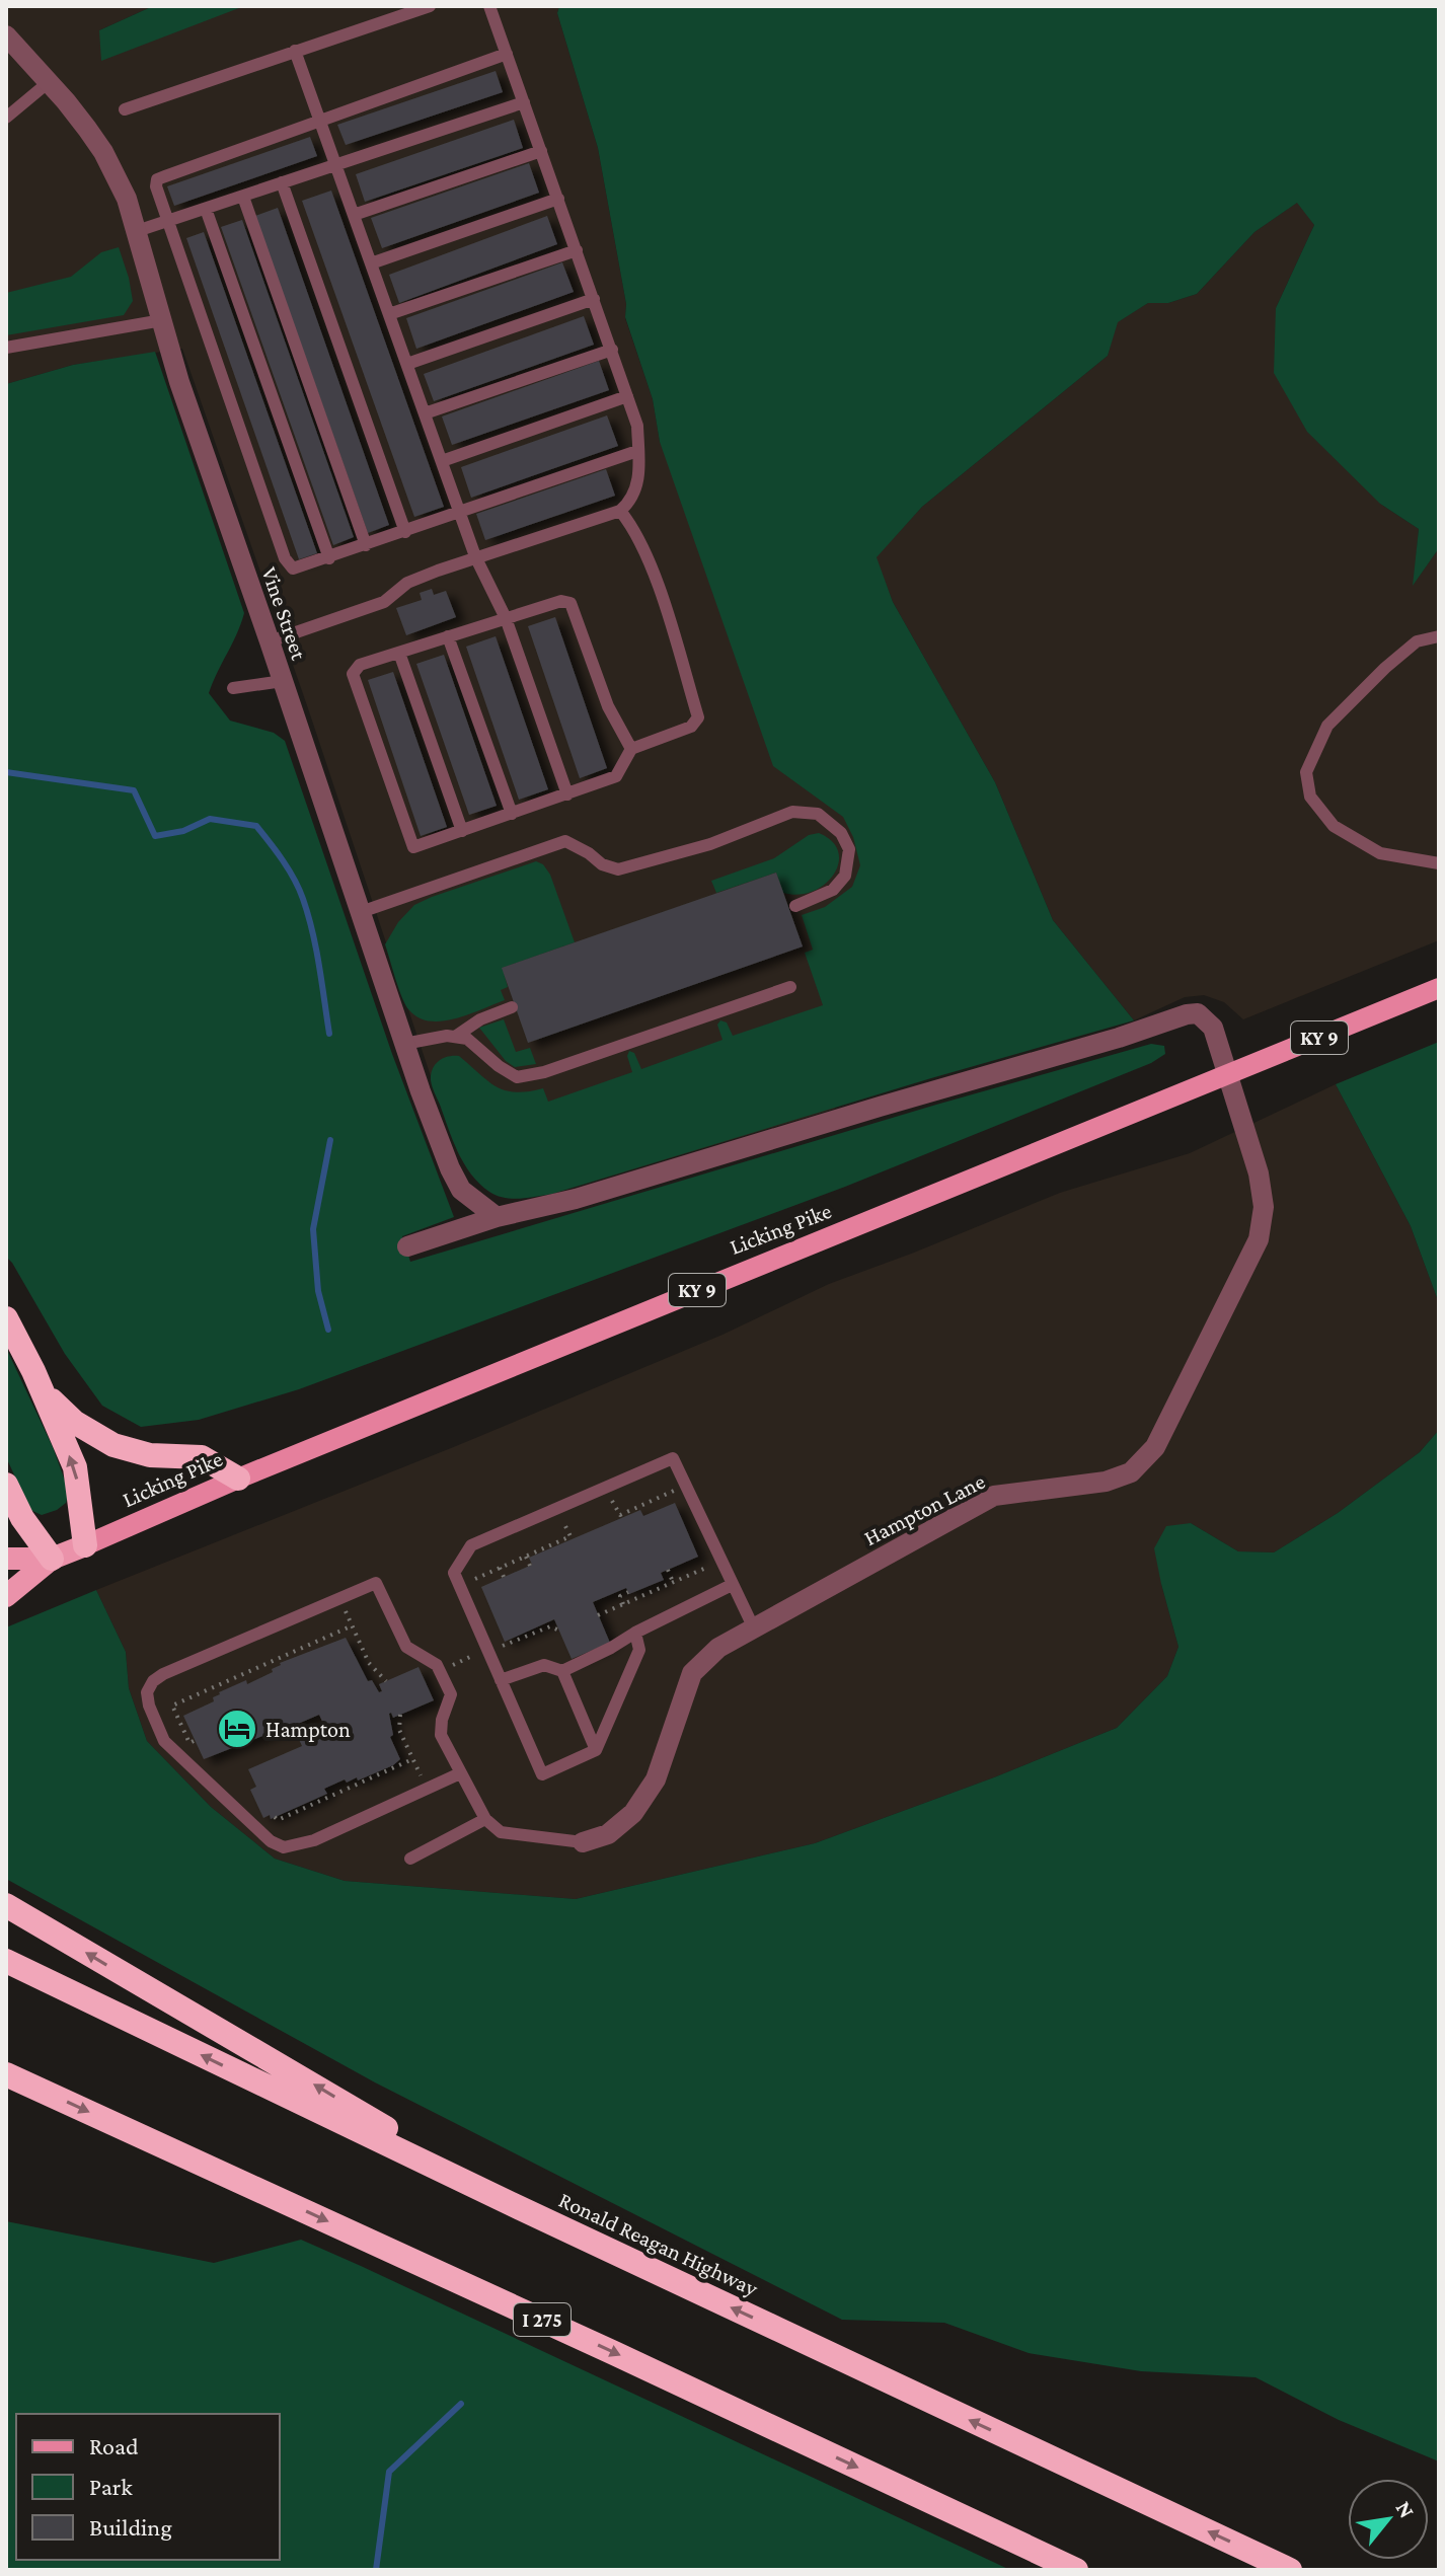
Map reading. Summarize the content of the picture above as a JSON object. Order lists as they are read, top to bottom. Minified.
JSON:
{"streets":{"highway":["KY 9","Licking Pike","Ronald Reagan Highway","I 275"],"street":["Vine Street","Hampton Lane"]},"crossings":[["Vine Street","Hampton Lane"],["Licking Pike","Hampton Lane"]],"places":{"hotel":["Hampton"]},"legend":["Road","Park","Building"],"north":"top right"}
